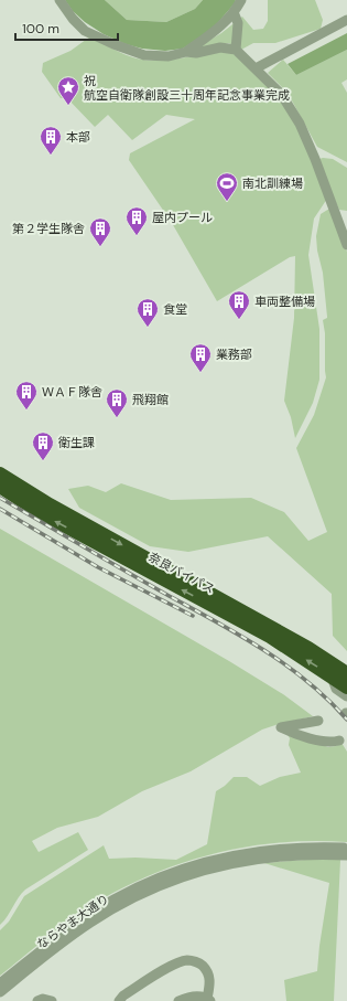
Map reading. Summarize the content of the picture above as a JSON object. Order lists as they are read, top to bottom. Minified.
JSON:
{"streets":{"highway":["奈良バイパス"],"street":["ならやま大通り"]},"places":{"place":["祝 航空自衛隊創設三十周年記念事業完成"],"building":["本部","屋内プール","第２学生隊舎","車両整備場","食堂","業務部","ＷＡＦ隊舎","飛翔館","衛生課"],"sports":["南北訓練場"]},"scale_bar":"100 m"}
